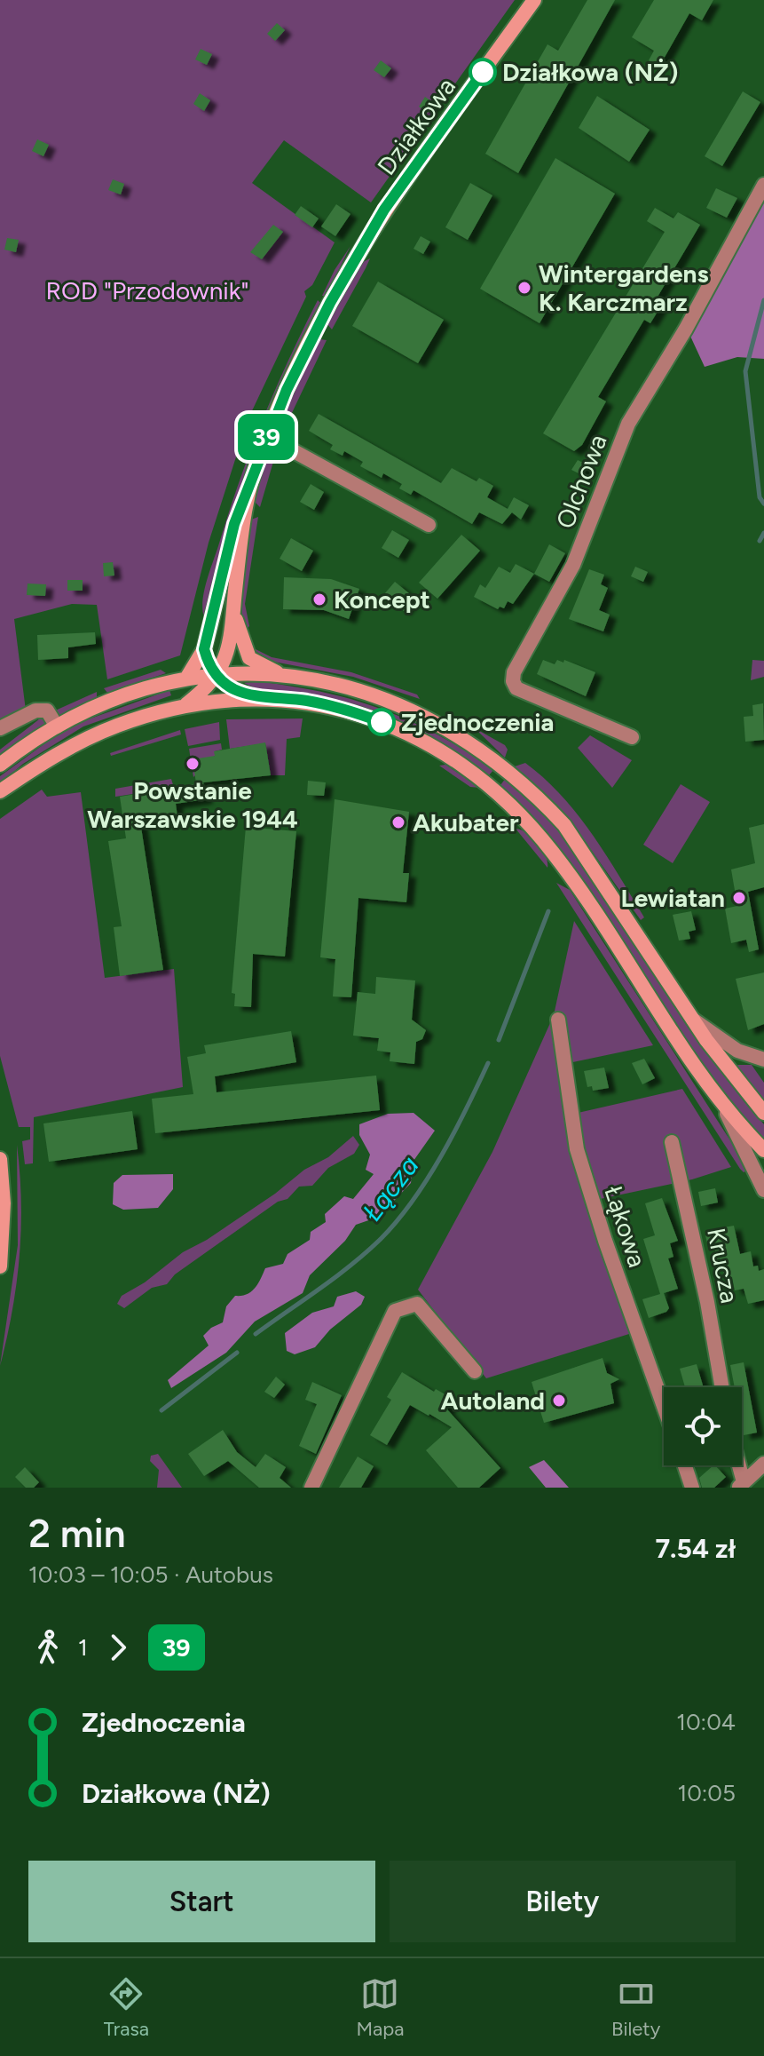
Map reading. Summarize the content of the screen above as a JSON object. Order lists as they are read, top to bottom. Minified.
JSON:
{"streets":{"main road":["Działkowa"],"street":["Olchowa","Łąkowa","Krucza"]},"water":["Łącza"],"parks":["ROD \"Przodownik\""],"places":["Działkowa (NŻ)","Wintergardens K. Karczmarz","Koncept","Zjednoczenia","Powstanie Warszawskie 1944","Akubater","Lewiatan","Autoland"],"lines":["bus line 39"],"page":{"on_map":"39","heading":["2 min","10:03 – 10:05 · Autobus","7.54 zł"],"legs":["1","39"],"list":[{"name":"Zjednoczenia","value":"10:04"},{"name":"Działkowa (NŻ)","value":"10:05"}],"buttons":["Start","Bilety"],"tabs":["Trasa","Mapa","Bilety"]}}
